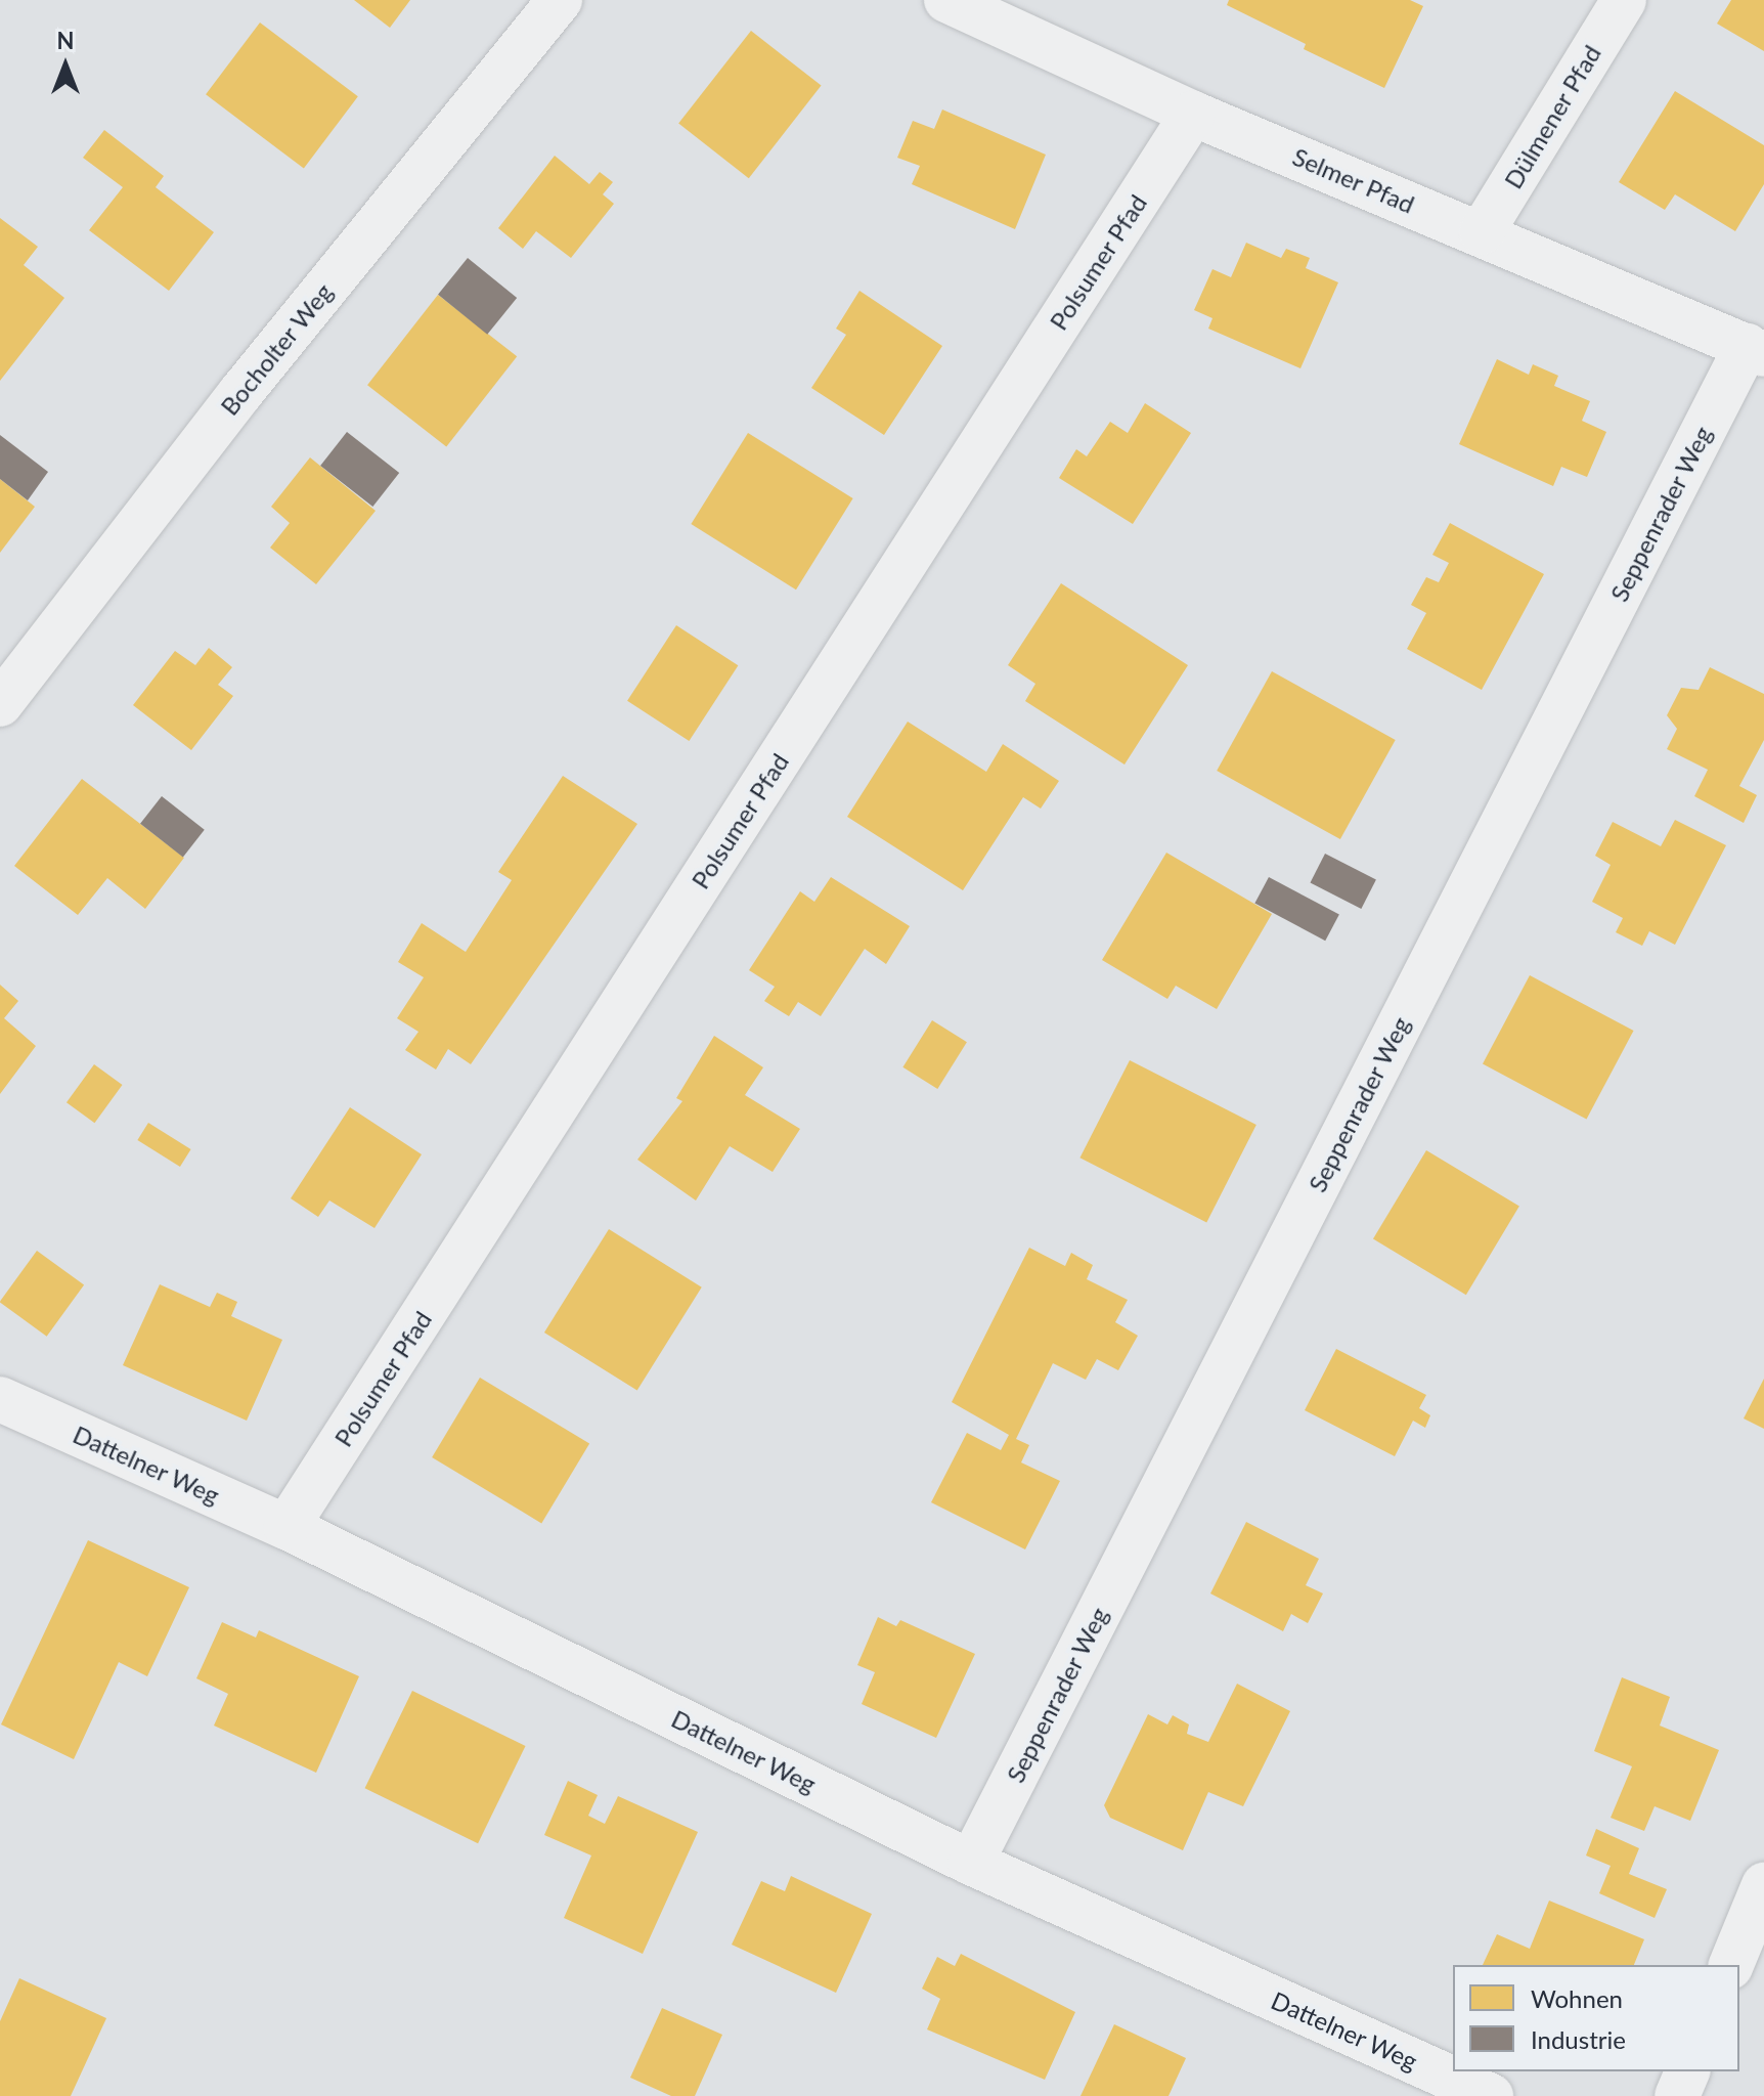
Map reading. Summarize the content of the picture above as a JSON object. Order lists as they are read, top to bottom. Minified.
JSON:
{"streets":{"street":["Dülmener Pfad","Selmer Pfad","Polsumer Pfad","Bocholter Weg","Seppenrader Weg","Dattelner Weg"]},"crossings":[["Dülmener Pfad","Selmer Pfad"],["Selmer Pfad","Polsumer Pfad"],["Selmer Pfad","Seppenrader Weg"],["Polsumer Pfad","Dattelner Weg"],["Seppenrader Weg","Dattelner Weg"]],"legend":["Wohnen","Industrie"],"north":"top"}
